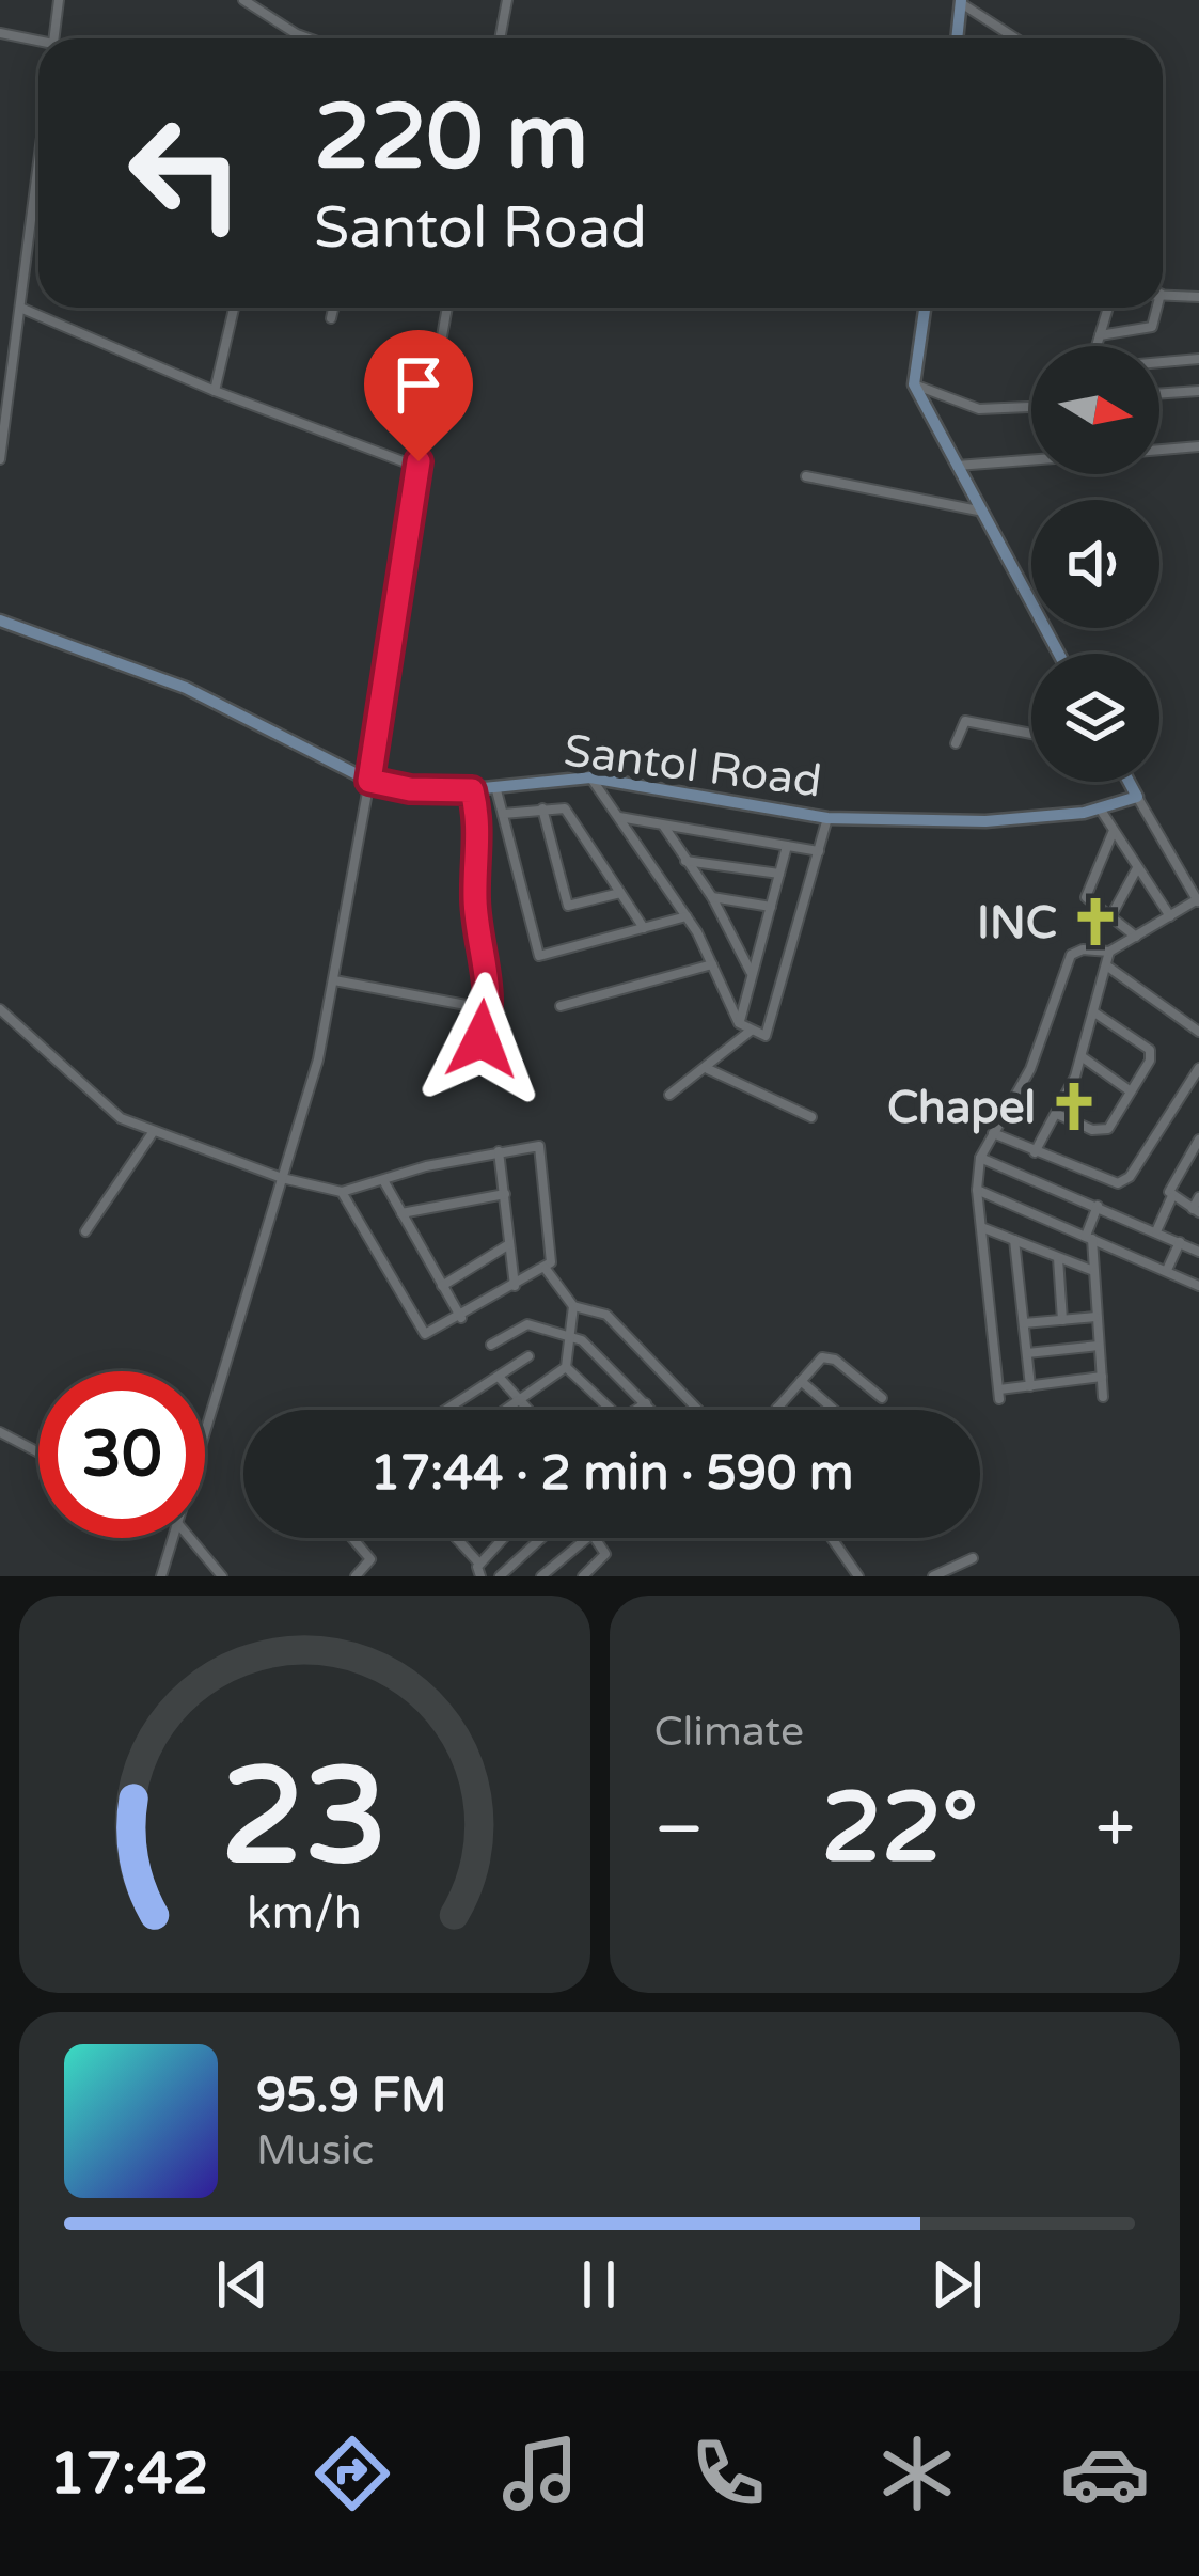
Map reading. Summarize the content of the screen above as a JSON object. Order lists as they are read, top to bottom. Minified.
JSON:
{"streets":{"street":["Santol Road"]},"places":{"church":["INC","Chapel"]},"north":"right","page":{"turn":["220 m","Santol Road"],"limit":"30","trip":"17:44 · 2 min · 590 m","tile":"Climate","heat":["−","22°","+"],"song":["95.9 FM","Music"],"tabs":"17:42","gauge":["23","km/h"]}}
